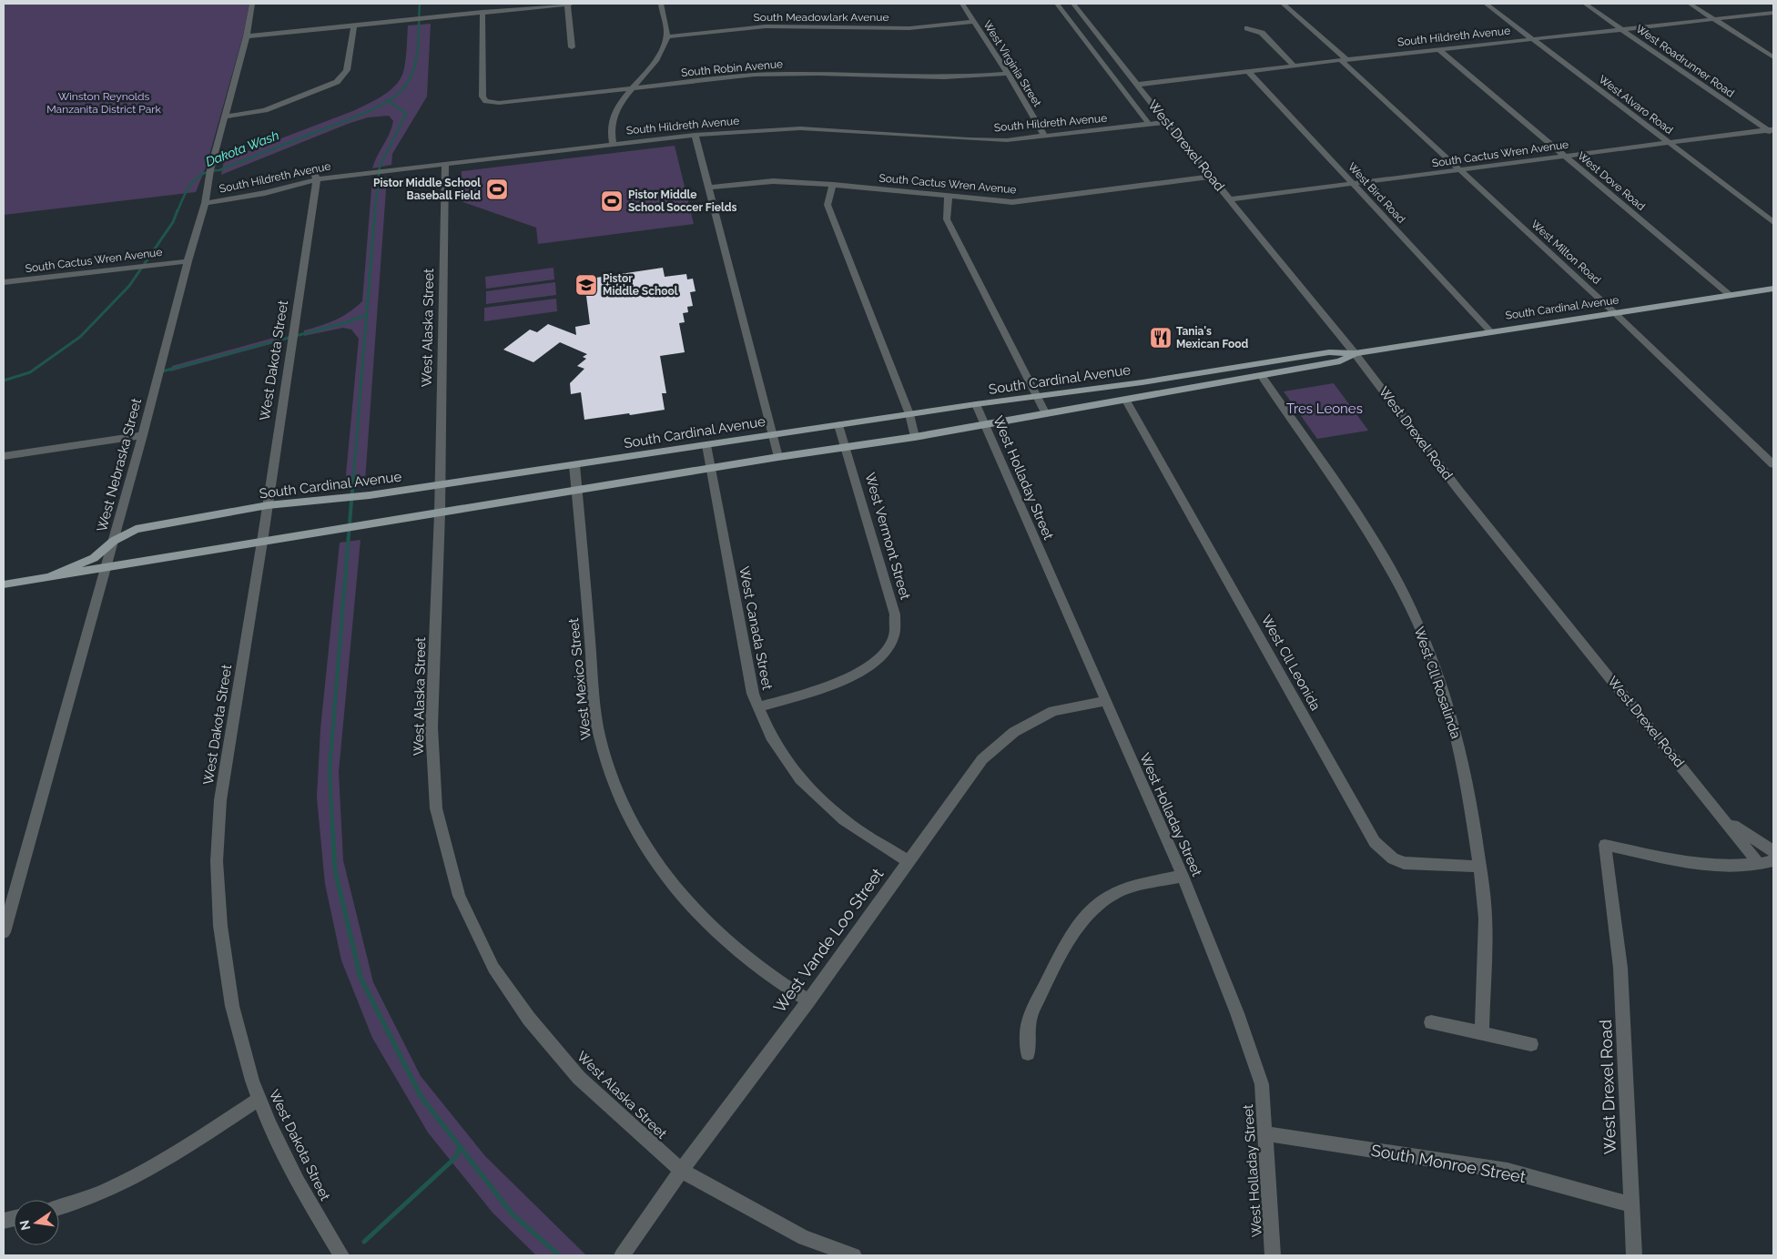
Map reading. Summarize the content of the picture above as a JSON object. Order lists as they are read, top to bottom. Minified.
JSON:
{"streets":{"main road":["South Cardinal Avenue"],"street":["South Meadowlark Avenue","South Hildreth Avenue","West Roadrunner Road","West Virginia Street","South Robin Avenue","West Alvaro Road","West Drexel Road","South Cactus Wren Avenue","West Dove Road","West Bird Road","West Milton Road","West Alaska Street","West Dakota Street","West Nebraska Street","West Holladay Street","West Vermont Street","West Canada Street","West Cll Leonida","West Mexico Street","West Cll Rosalinda","West Vande Loo Street","South Monroe Street"]},"crossings":[["South Meadowlark Avenue","West Virginia Street"],["South Hildreth Avenue","West Roadrunner Road"],["South Hildreth Avenue","West Virginia Street"],["South Hildreth Avenue","West Alvaro Road"],["South Hildreth Avenue","West Drexel Road"],["South Hildreth Avenue","West Dove Road"],["South Hildreth Avenue","West Bird Road"],["South Hildreth Avenue","West Milton Road"],["South Hildreth Avenue","West Alaska Street"],["South Hildreth Avenue","West Dakota Street"],["South Hildreth Avenue","West Nebraska Street"],["West Roadrunner Road","South Cactus Wren Avenue"],["West Virginia Street","South Robin Avenue"],["West Alvaro Road","South Cactus Wren Avenue"],["West Drexel Road","South Cactus Wren Avenue"],["West Drexel Road","South Cardinal Avenue"],["West Drexel Road","South Monroe Street"],["South Cactus Wren Avenue","West Dove Road"],["South Cactus Wren Avenue","West Bird Road"],["South Cactus Wren Avenue","West Milton Road"],["South Cactus Wren Avenue","West Nebraska Street"],["West Dove Road","South Cardinal Avenue"],["West Bird Road","South Cardinal Avenue"],["West Milton Road","South Cardinal Avenue"],["South Cardinal Avenue","West Alaska Street"],["South Cardinal Avenue","West Dakota Street"],["South Cardinal Avenue","West Nebraska Street"],["South Cardinal Avenue","West Holladay Street"],["South Cardinal Avenue","West Vermont Street"],["South Cardinal Avenue","West Canada Street"],["South Cardinal Avenue","West Cll Leonida"],["South Cardinal Avenue","West Mexico Street"],["South Cardinal Avenue","West Cll Rosalinda"],["West Alaska Street","West Vande Loo Street"],["West Holladay Street","West Vande Loo Street"],["West Holladay Street","South Monroe Street"],["West Vermont Street","West Canada Street"],["West Canada Street","West Vande Loo Street"],["West Cll Leonida","West Cll Rosalinda"],["West Mexico Street","West Vande Loo Street"]],"water":["Dakota Wash"],"parks":["Winston Reynolds Manzanita District Park","Tres Leones"],"places":{"sports":["Pistor Middle School Baseball Field","Pistor Middle School Soccer Fields"],"school or university":["Pistor Middle School"],"restaurant":["Tania's Mexican Food"]},"north":"left"}
